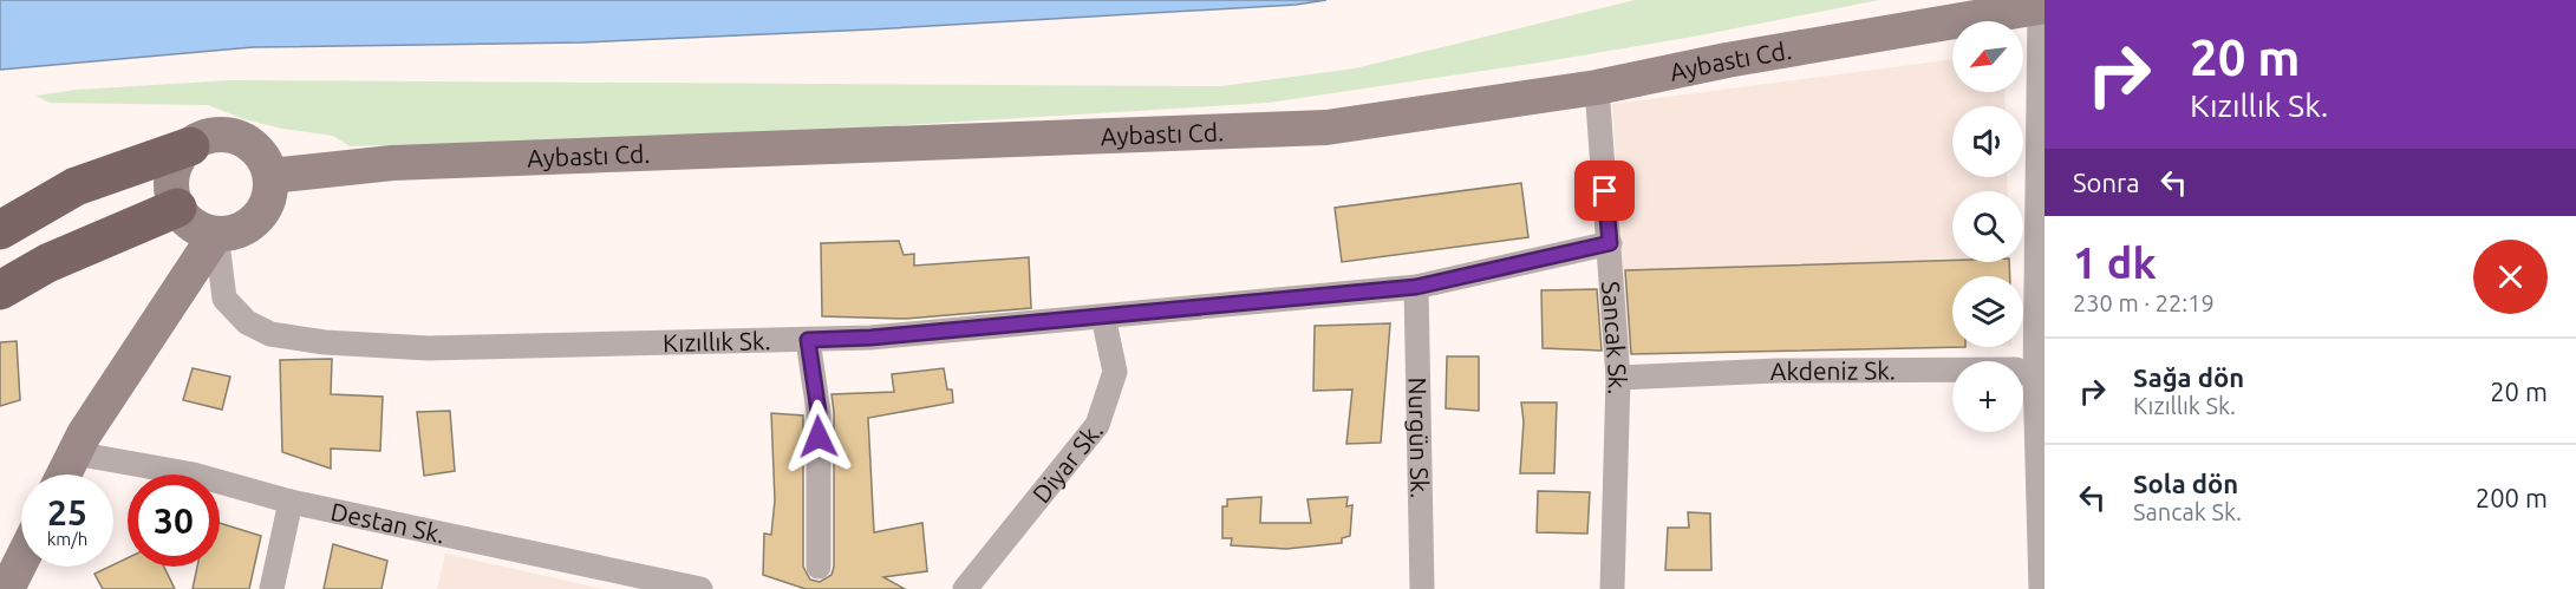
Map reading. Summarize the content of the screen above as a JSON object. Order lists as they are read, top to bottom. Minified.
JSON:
{"streets":{"main road":["Aybastı Cd."],"street":["Sancak Sk.","Kızıllık Sk.","Akdeniz Sk.","Nurgün Sk.","Diyar Sk.","Destan Sk."]},"crossings":[["Aybastı Cd.","Sancak Sk."],["Aybastı Cd.","Kızıllık Sk."],["Sancak Sk.","Kızıllık Sk."],["Sancak Sk.","Akdeniz Sk."],["Kızıllık Sk.","Nurgün Sk."],["Kızıllık Sk.","Diyar Sk."]],"north":"bottom left","page":{"turn":["20 m","Kızıllık Sk."],"map_buttons":"+","then":"Sonra","heading":["1 dk","230 m · 22:19"],"list":[{"name":"Sağa dön","note":"Kızıllık Sk.","value":"20 m"},{"name":"Sola dön","note":"Sancak Sk.","value":"200 m"}],"speed":"25 km/h","limit":"30"}}
